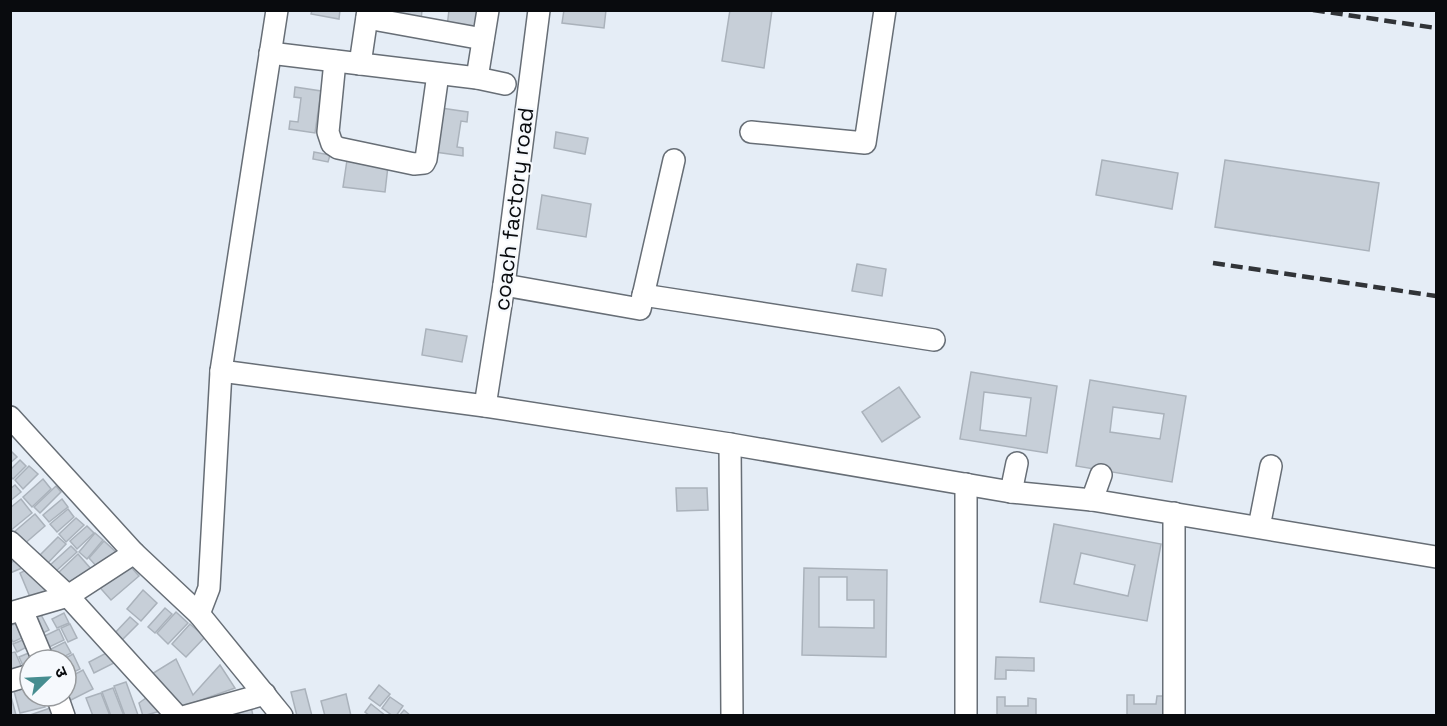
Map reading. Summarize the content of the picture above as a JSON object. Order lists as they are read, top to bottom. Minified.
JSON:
{"streets":{"street":["coach factory road"]},"north":"top right"}
